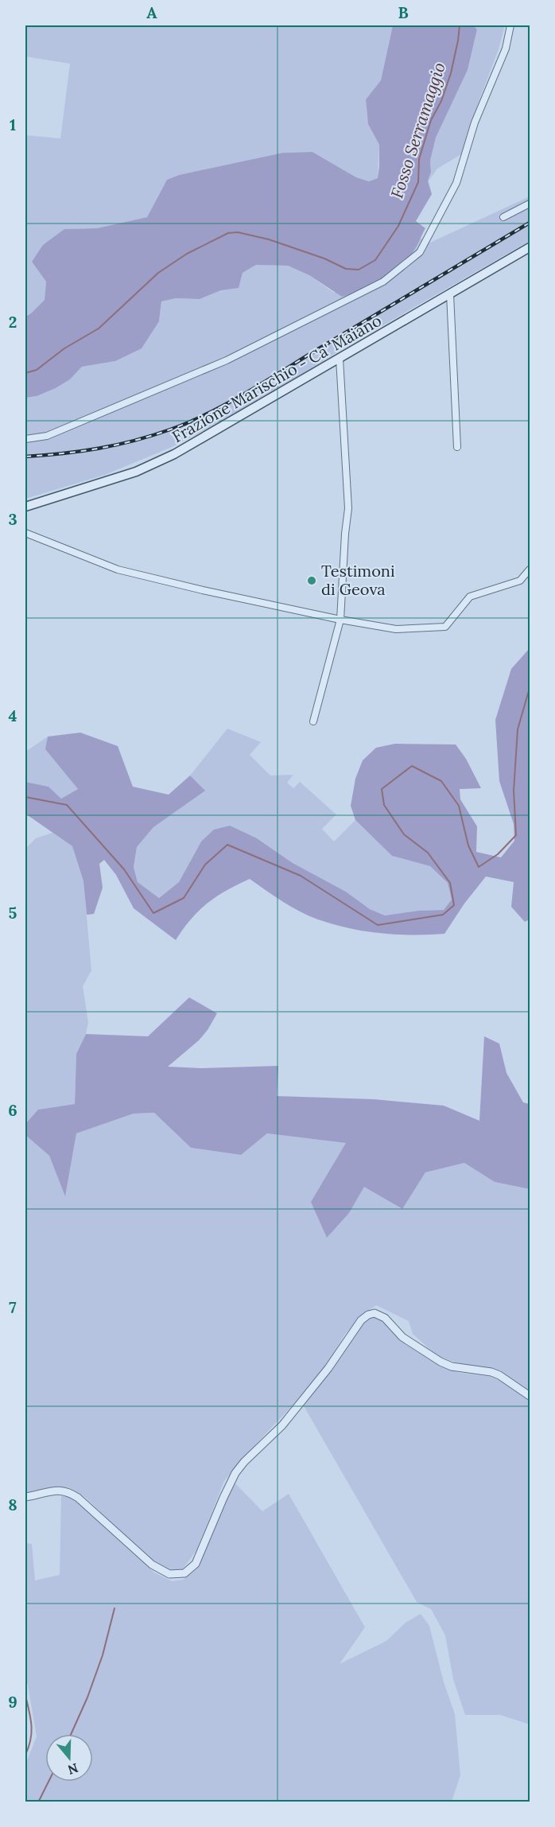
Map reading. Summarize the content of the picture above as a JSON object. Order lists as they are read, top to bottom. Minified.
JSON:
{"streets":{"main road":["Frazione Marischio - Ca' Maiano"]},"water":["Fosso Serramaggio"],"places":["Testimoni di Geova"],"north":"bottom","grid":{"columns":["A","B"],"rows":["1","2","3","4","5","6","7","8","9"]}}
